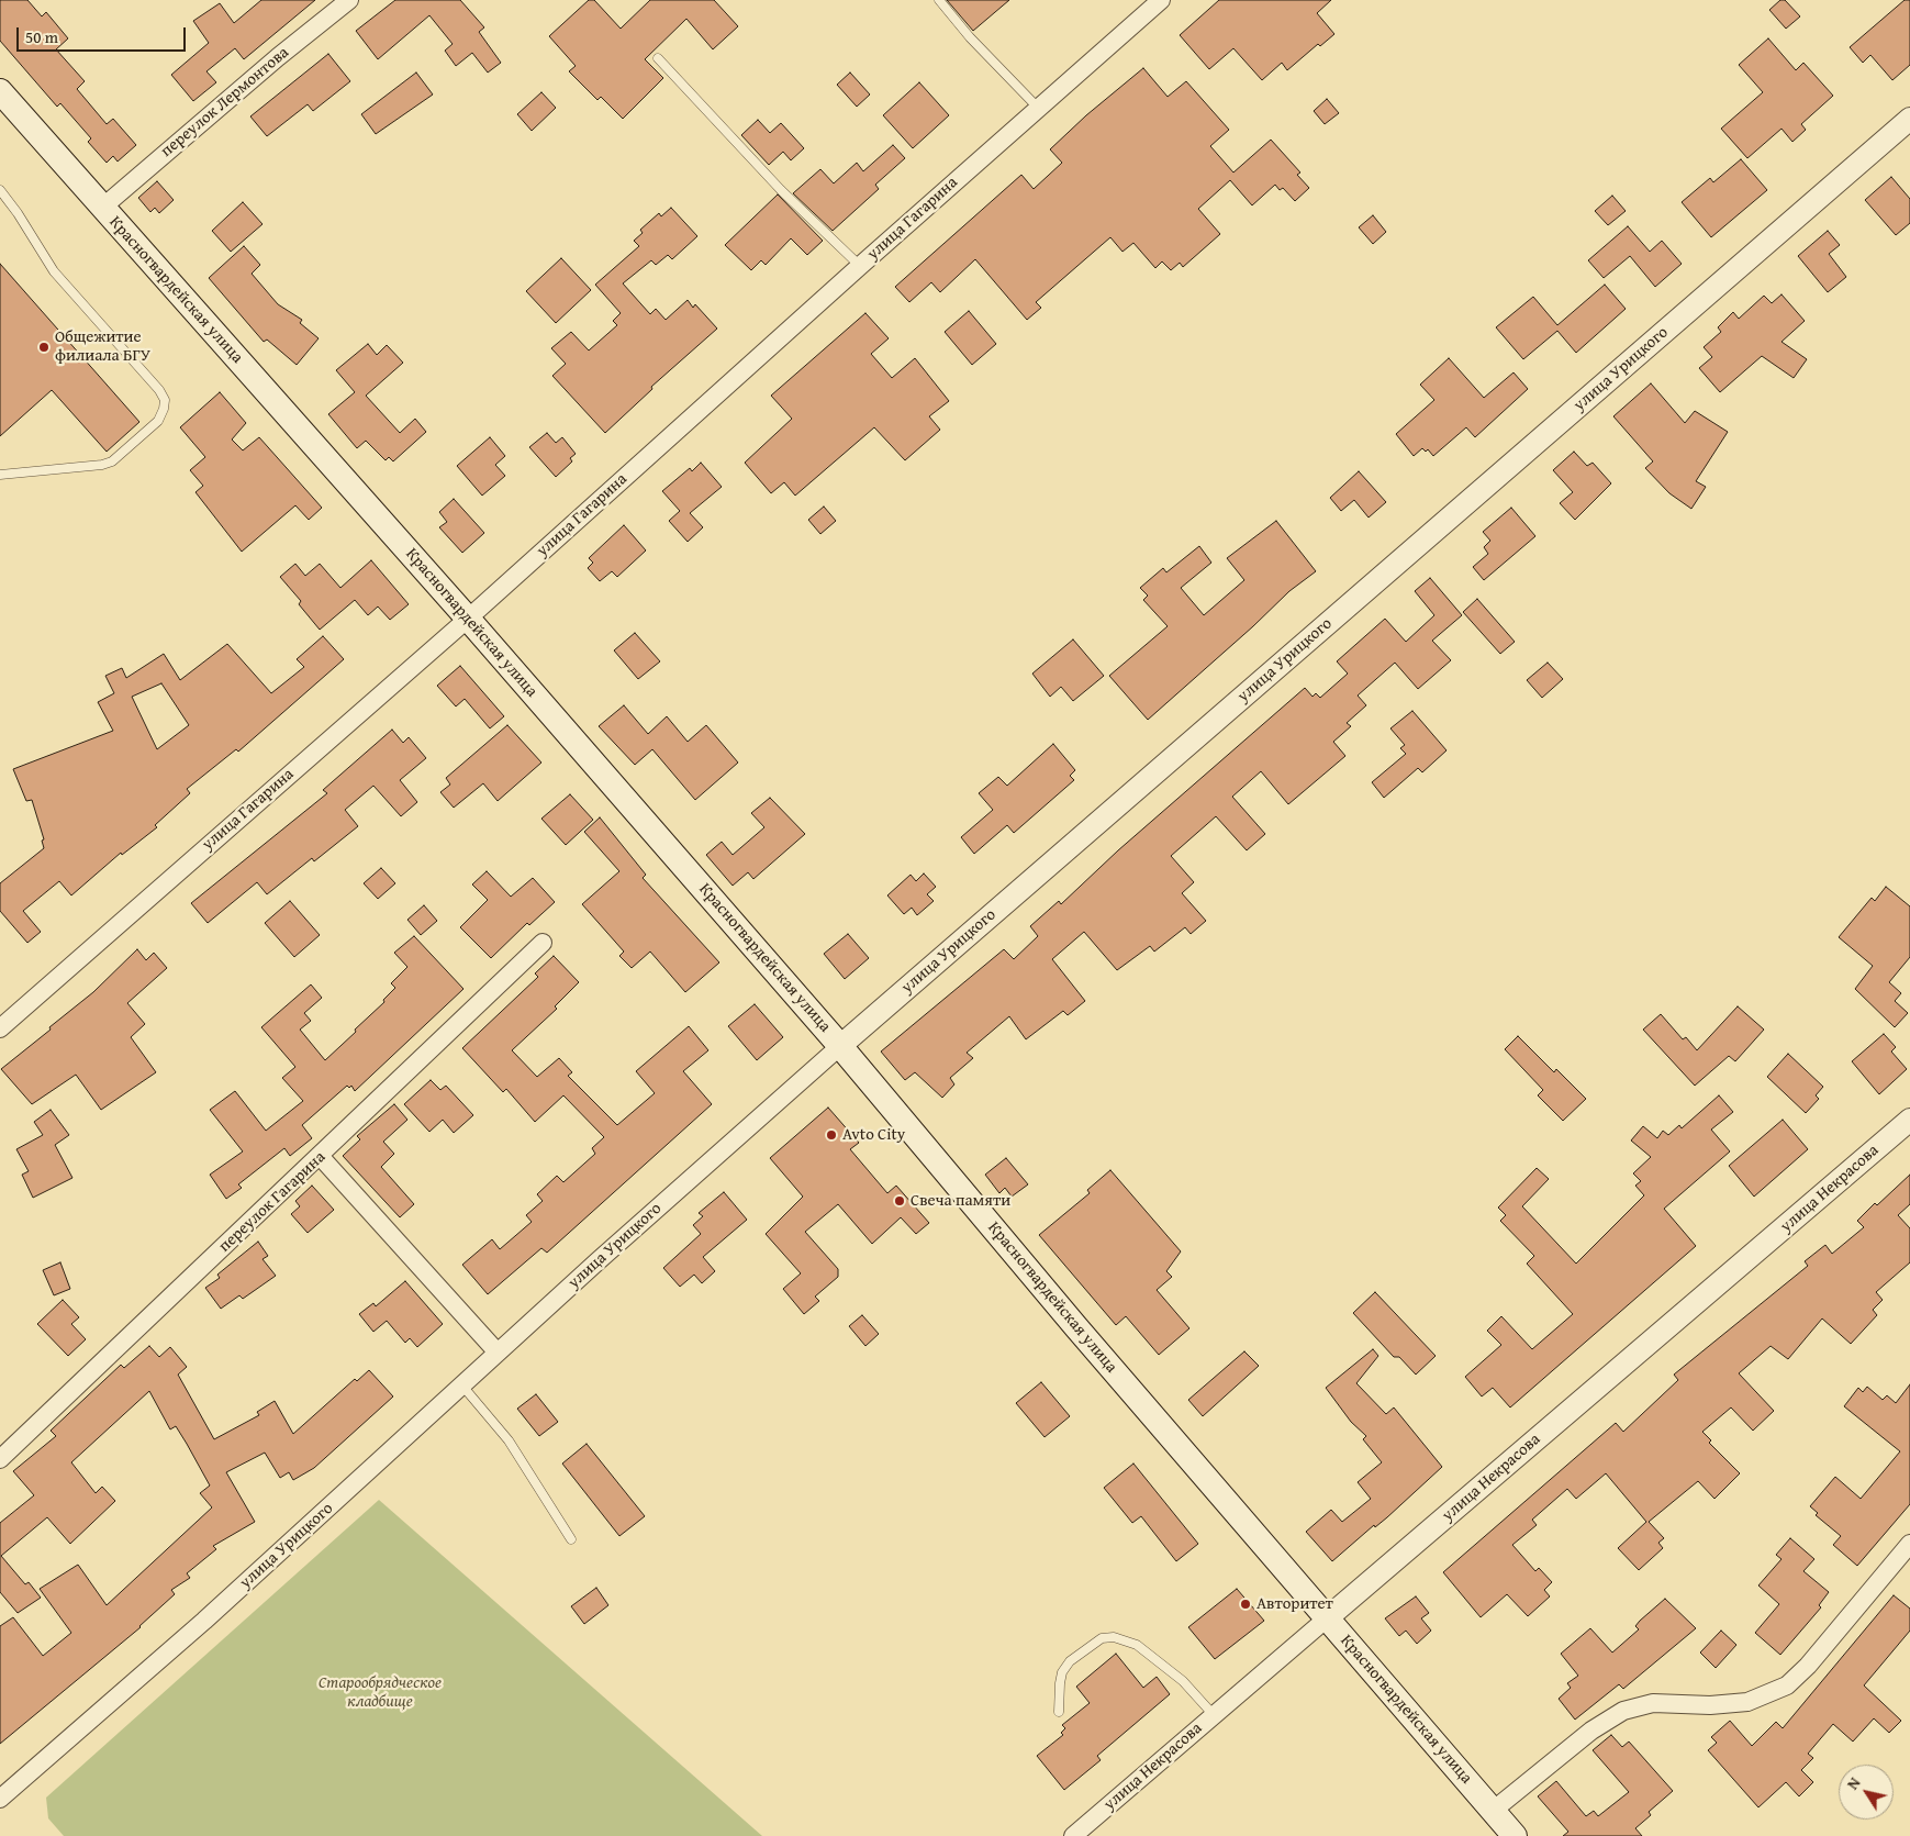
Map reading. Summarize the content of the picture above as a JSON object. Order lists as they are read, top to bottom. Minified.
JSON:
{"streets":{"main road":["Красногвардейская улица"],"street":["переулок Лермонтова","улица Гагарина","улица Урицкого","улица Некрасова","переулок Гагарина"]},"crossings":[["переулок Лермонтова","Красногвардейская улица"],["улица Гагарина","Красногвардейская улица"],["Красногвардейская улица","улица Урицкого"],["Красногвардейская улица","улица Некрасова"]],"parks":["Старообрядческое кладбище"],"places":["Общежитие филиала БГУ","Avto City","Свеча памяти","Авторитет"],"scale_bar":"50 m","north":"top left"}
